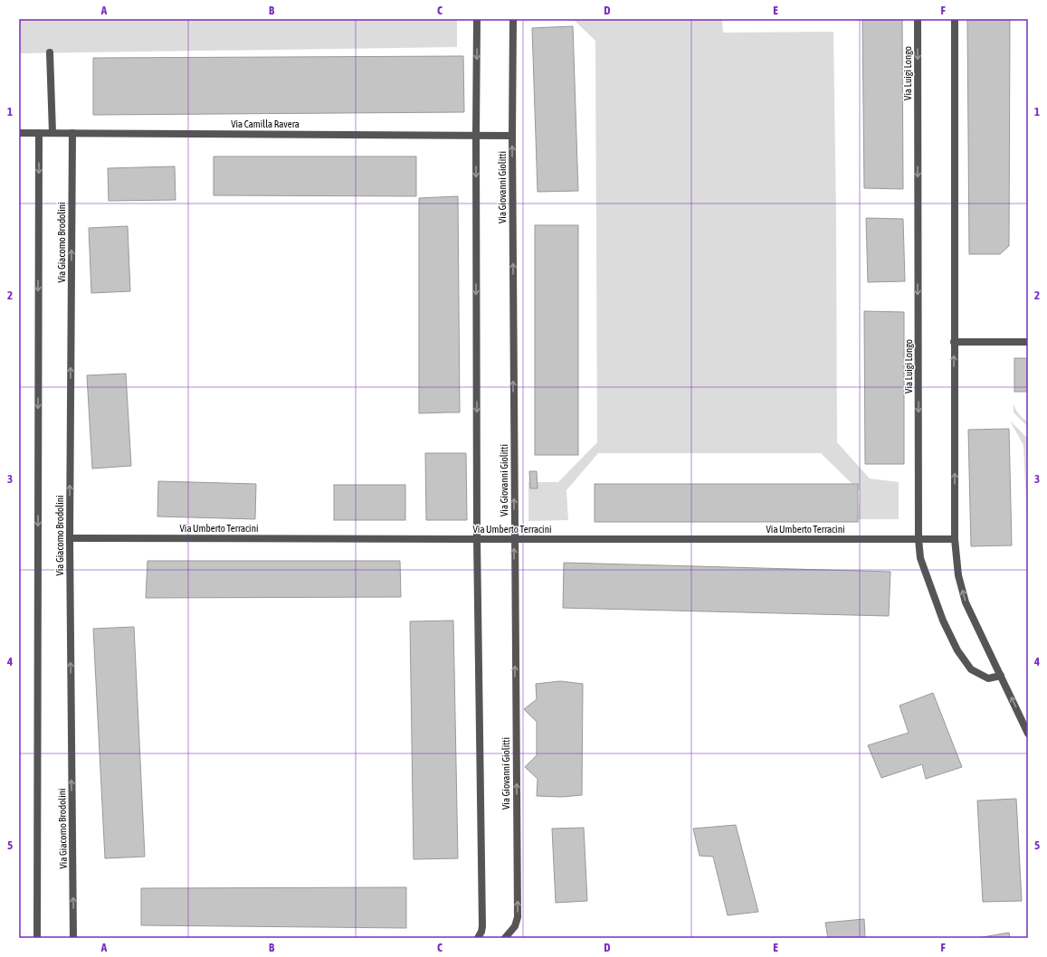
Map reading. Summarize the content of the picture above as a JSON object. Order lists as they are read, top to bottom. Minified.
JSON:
{"streets":{"street":["Via Luigi Longo","Via Camilla Ravera","Via Giovanni Giolitti","Via Giacomo Brodolini","Via Umberto Terracini"]},"crossings":[["Via Luigi Longo","Via Umberto Terracini"],["Via Camilla Ravera","Via Giovanni Giolitti"],["Via Camilla Ravera","Via Giacomo Brodolini"],["Via Giovanni Giolitti","Via Umberto Terracini"],["Via Giacomo Brodolini","Via Umberto Terracini"]],"grid":{"columns":["A","B","C","D","E","F"],"rows":["1","2","3","4","5"]}}
